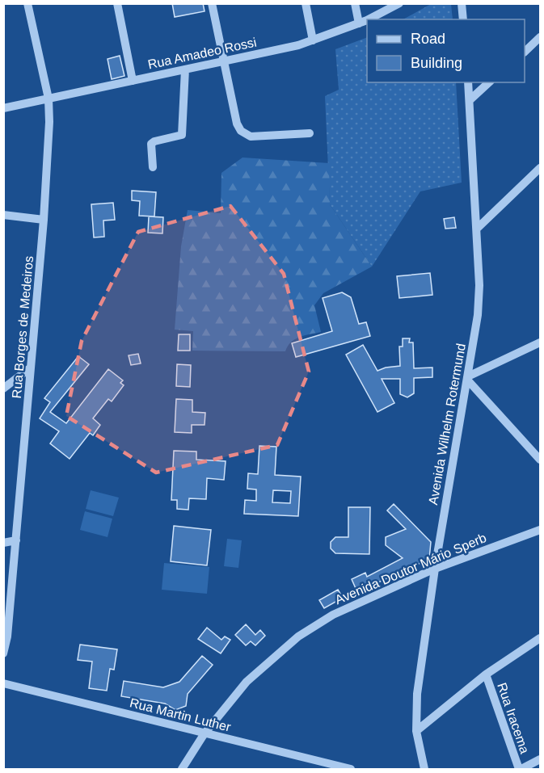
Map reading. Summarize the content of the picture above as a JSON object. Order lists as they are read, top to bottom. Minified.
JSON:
{"streets":{"street":["Rua Amadeo Rossi","Rua Borges de Medeiros","Avenida Wilhelm Rotermund","Avenida Doutor Mário Sperb","Rua Martin Luther","Rua Iracema"]},"crossings":[["Rua Amadeo Rossi","Rua Borges de Medeiros"],["Avenida Wilhelm Rotermund","Avenida Doutor Mário Sperb"],["Avenida Doutor Mário Sperb","Rua Martin Luther"]],"legend":["Road","Building"]}
